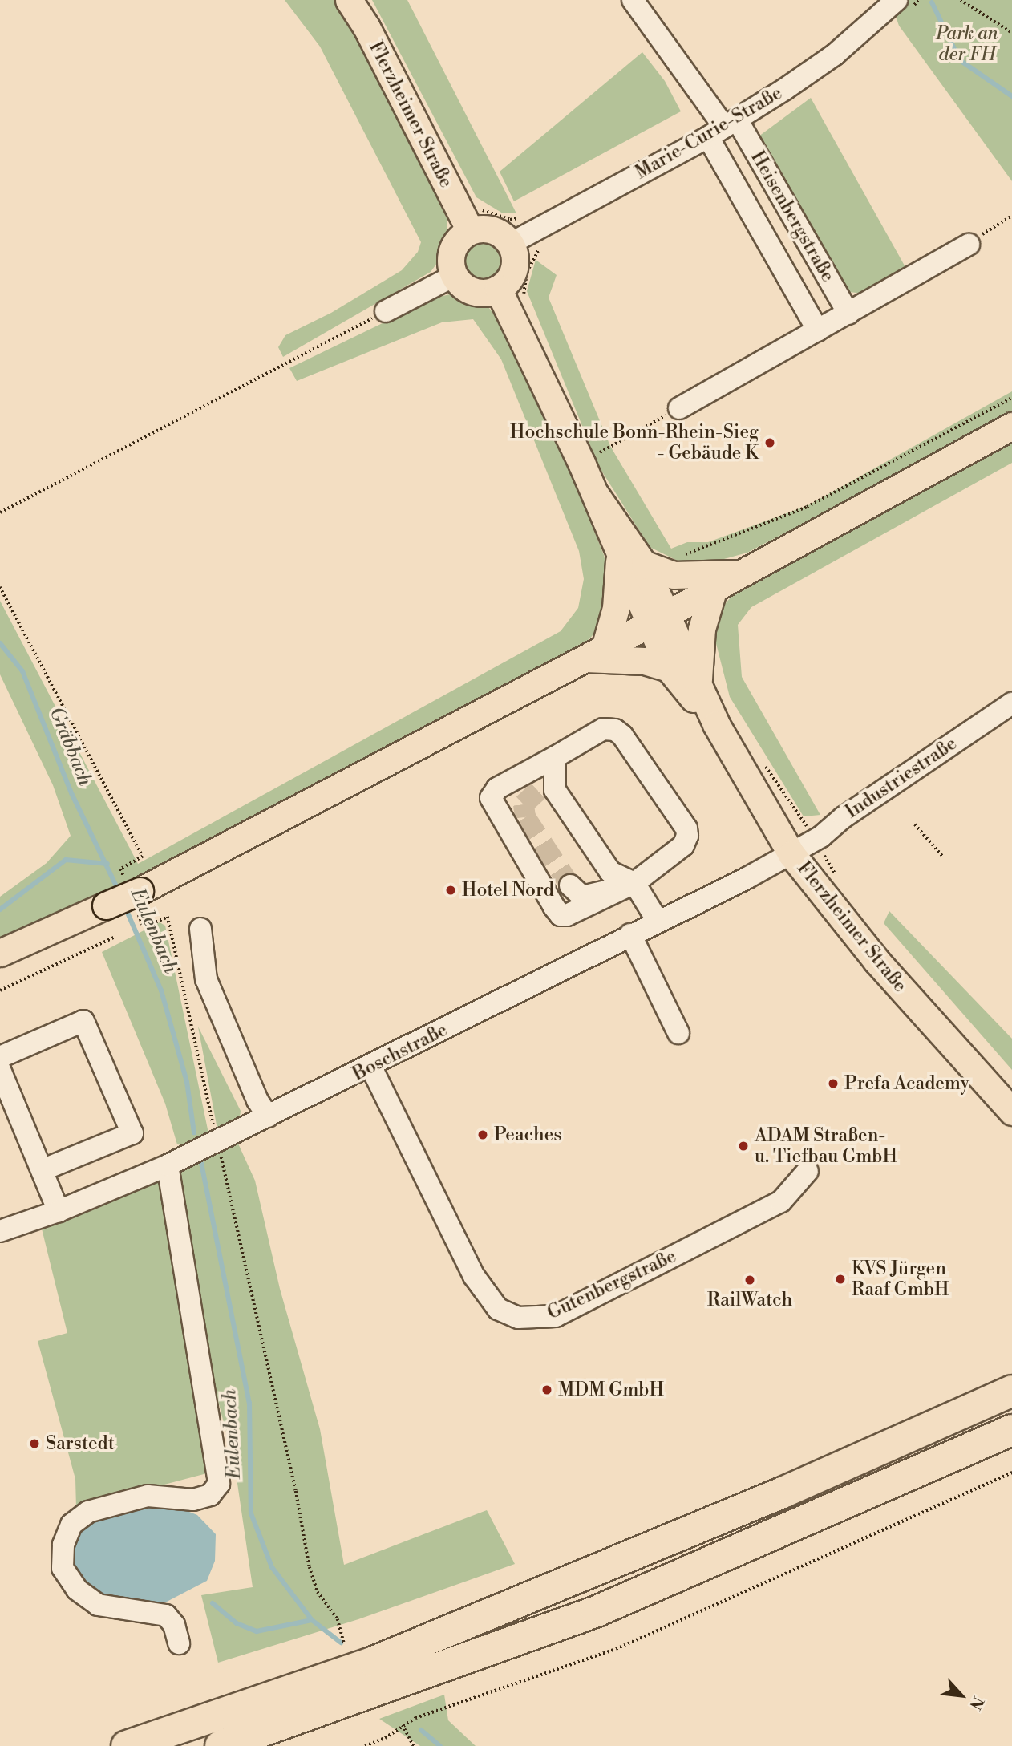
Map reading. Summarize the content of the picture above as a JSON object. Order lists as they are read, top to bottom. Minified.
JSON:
{"streets":{"main road":["Flerzheimer Straße"],"street":["Marie-Curie-Straße","Heisenbergstraße","Industriestraße","Boschstraße","Gutenbergstraße"]},"crossings":[["Flerzheimer Straße","Marie-Curie-Straße"],["Flerzheimer Straße","Industriestraße"],["Flerzheimer Straße","Boschstraße"],["Marie-Curie-Straße","Heisenbergstraße"],["Industriestraße","Boschstraße"],["Boschstraße","Gutenbergstraße"]],"water":["Gräbbach","Eulenbach"],"parks":["Park an der FH"],"places":["Hochschule Bonn-Rhein-Sieg - Gebäude K","Hotel Nord","Prefa Academy","Peaches","ADAM Straßen- u. Tiefbau GmbH","KVS Jürgen Raaf GmbH","RailWatch","MDM GmbH","Sarstedt"],"north":"bottom right"}
